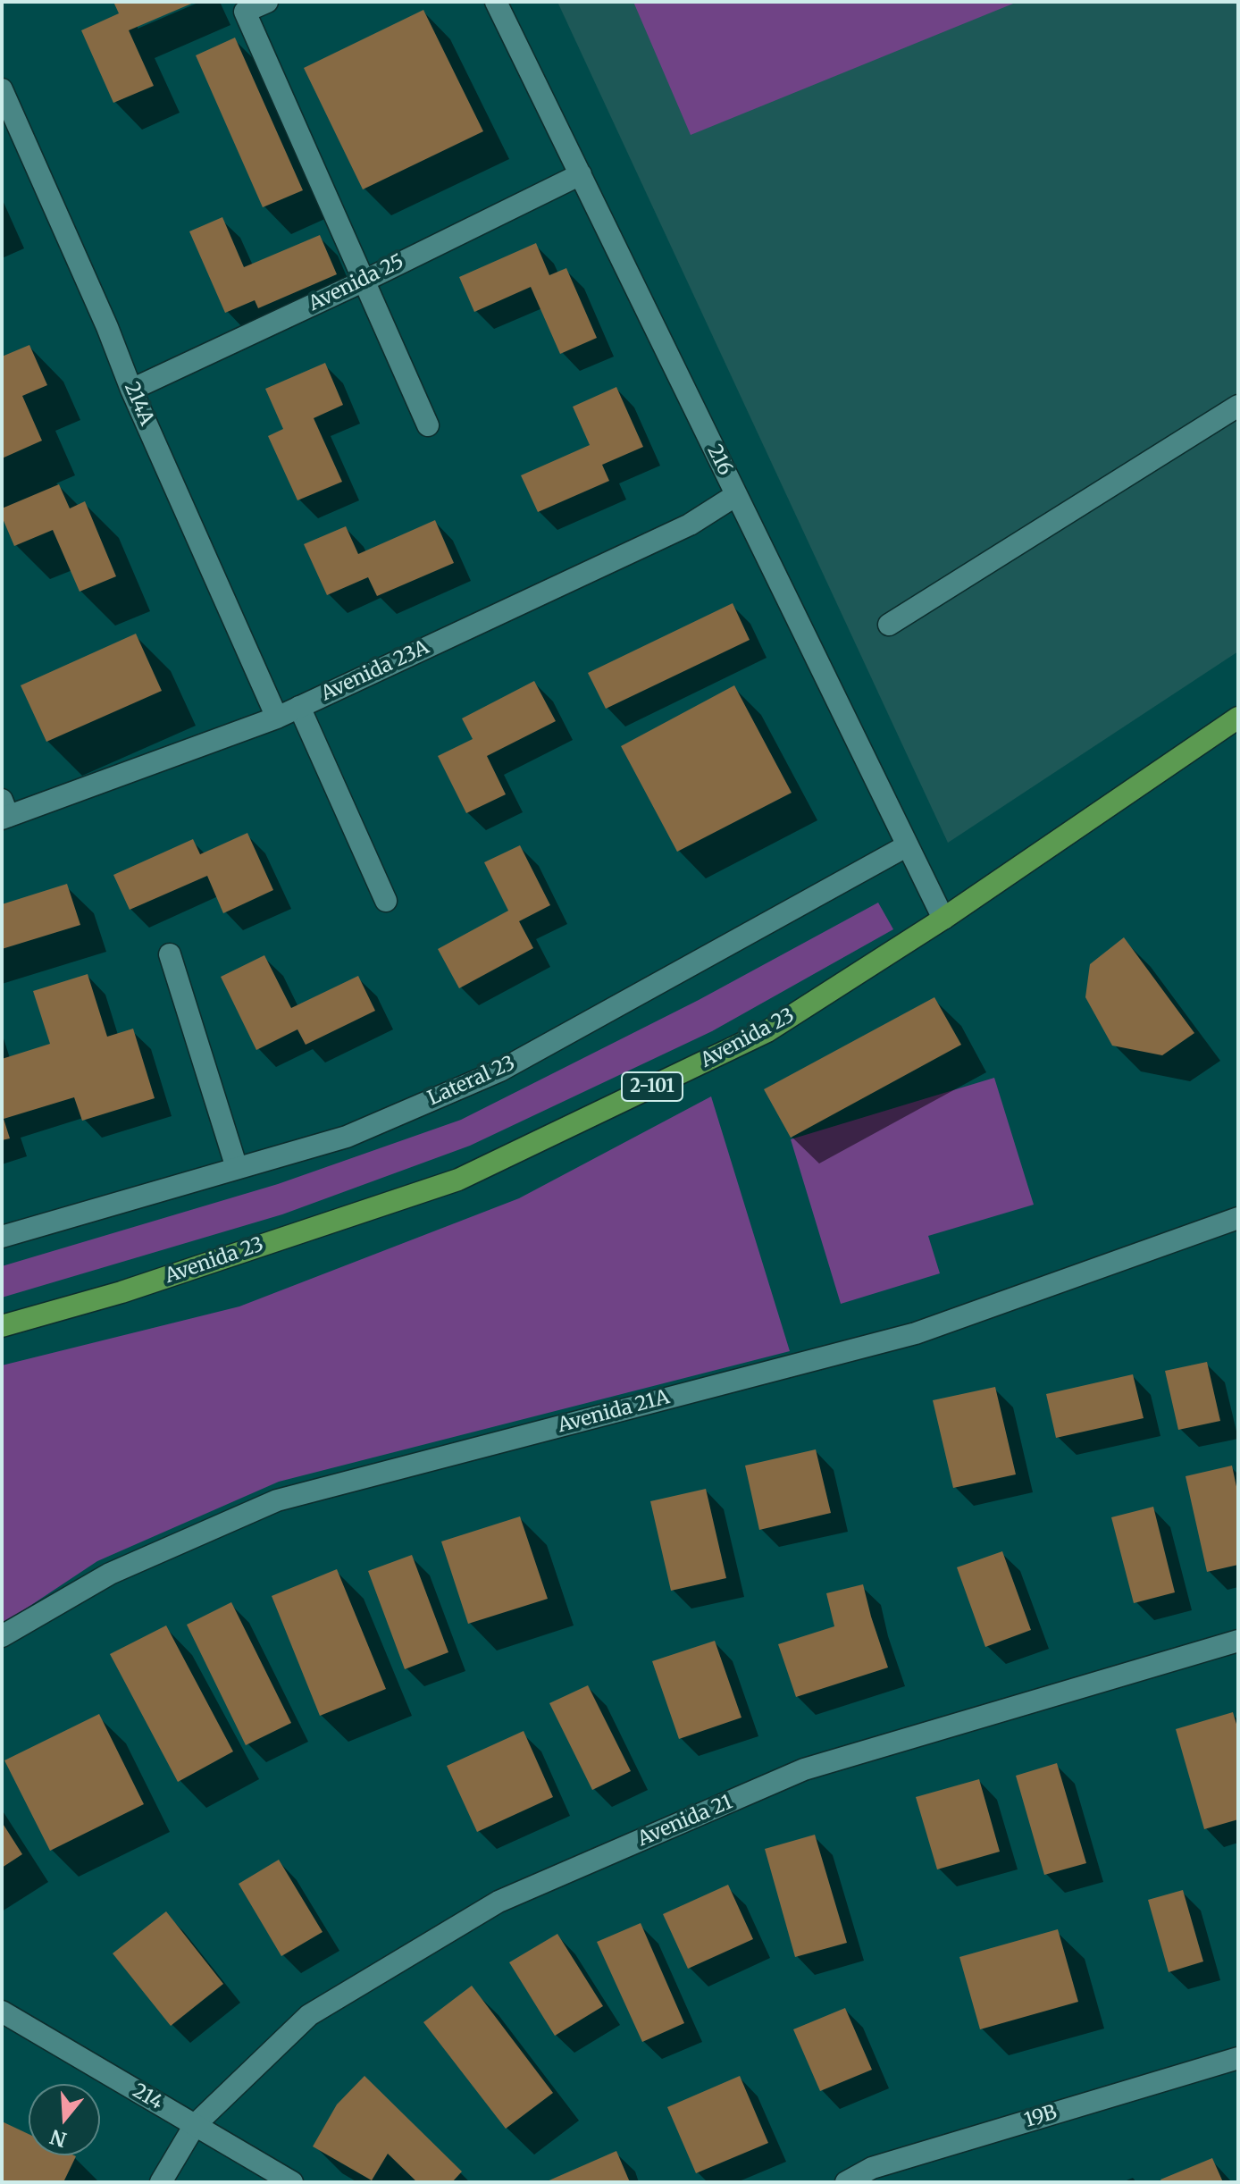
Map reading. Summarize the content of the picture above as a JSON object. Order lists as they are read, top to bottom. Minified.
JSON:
{"streets":{"main road":["Avenida 23","2-101"],"street":["Avenida 25","214A","216","Avenida 23A","Lateral 23","Avenida 21A","Avenida 21","214","19B"]},"crossings":[["Avenida 25","214A"],["Avenida 25","216"],["214A","Avenida 23A"],["216","Avenida 23A"],["216","Avenida 23"],["216","Lateral 23"],["Avenida 21","214"]],"north":"bottom"}
